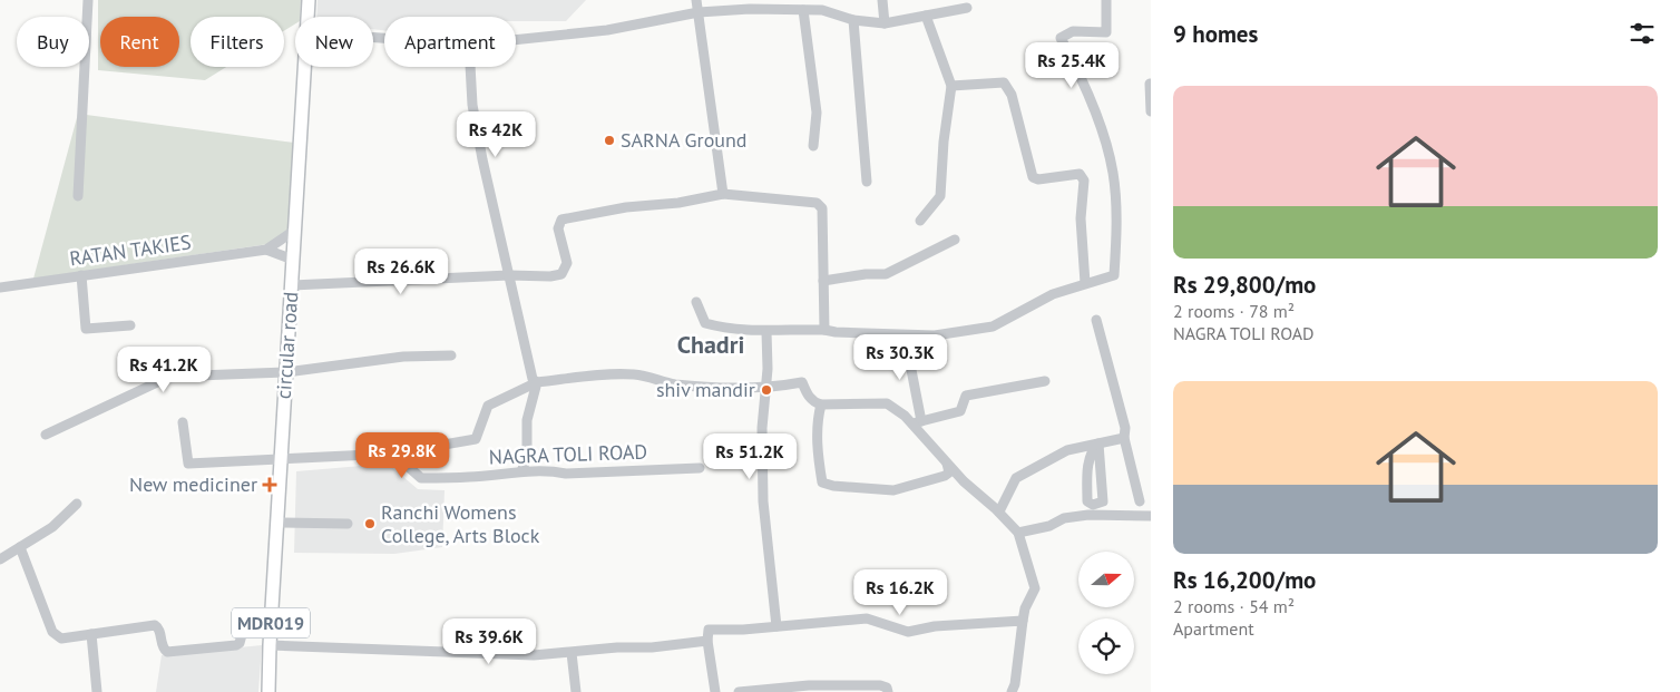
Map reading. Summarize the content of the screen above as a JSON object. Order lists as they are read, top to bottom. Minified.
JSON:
{"streets":{"main road":["circular road","MDR019"],"street":["RATAN TAKIES","NAGRA TOLI ROAD"]},"crossings":[["RATAN TAKIES","circular road"]],"districts":["Chadri"],"places":{"other":["SARNA Ground","shiv mandir","Ranchi Womens College, Arts Block"],"health":["New mediciner"]},"north":"right","page":{"heading":"9 homes","chip":["Buy","Rent","Filters","New","Apartment"],"price":["Rs 25.4K","Rs 42K","Rs 26.6K","Rs 30.3K","Rs 41.2K","Rs 29.8K","Rs 51.2K","Rs 16.2K","Rs 39.6K"],"list":[{"name":"Rs 29,800/mo","note":"2 rooms · 78 m² · NAGRA TOLI ROAD"},{"name":"Rs 16,200/mo","note":"2 rooms · 54 m² · Apartment"}]}}
